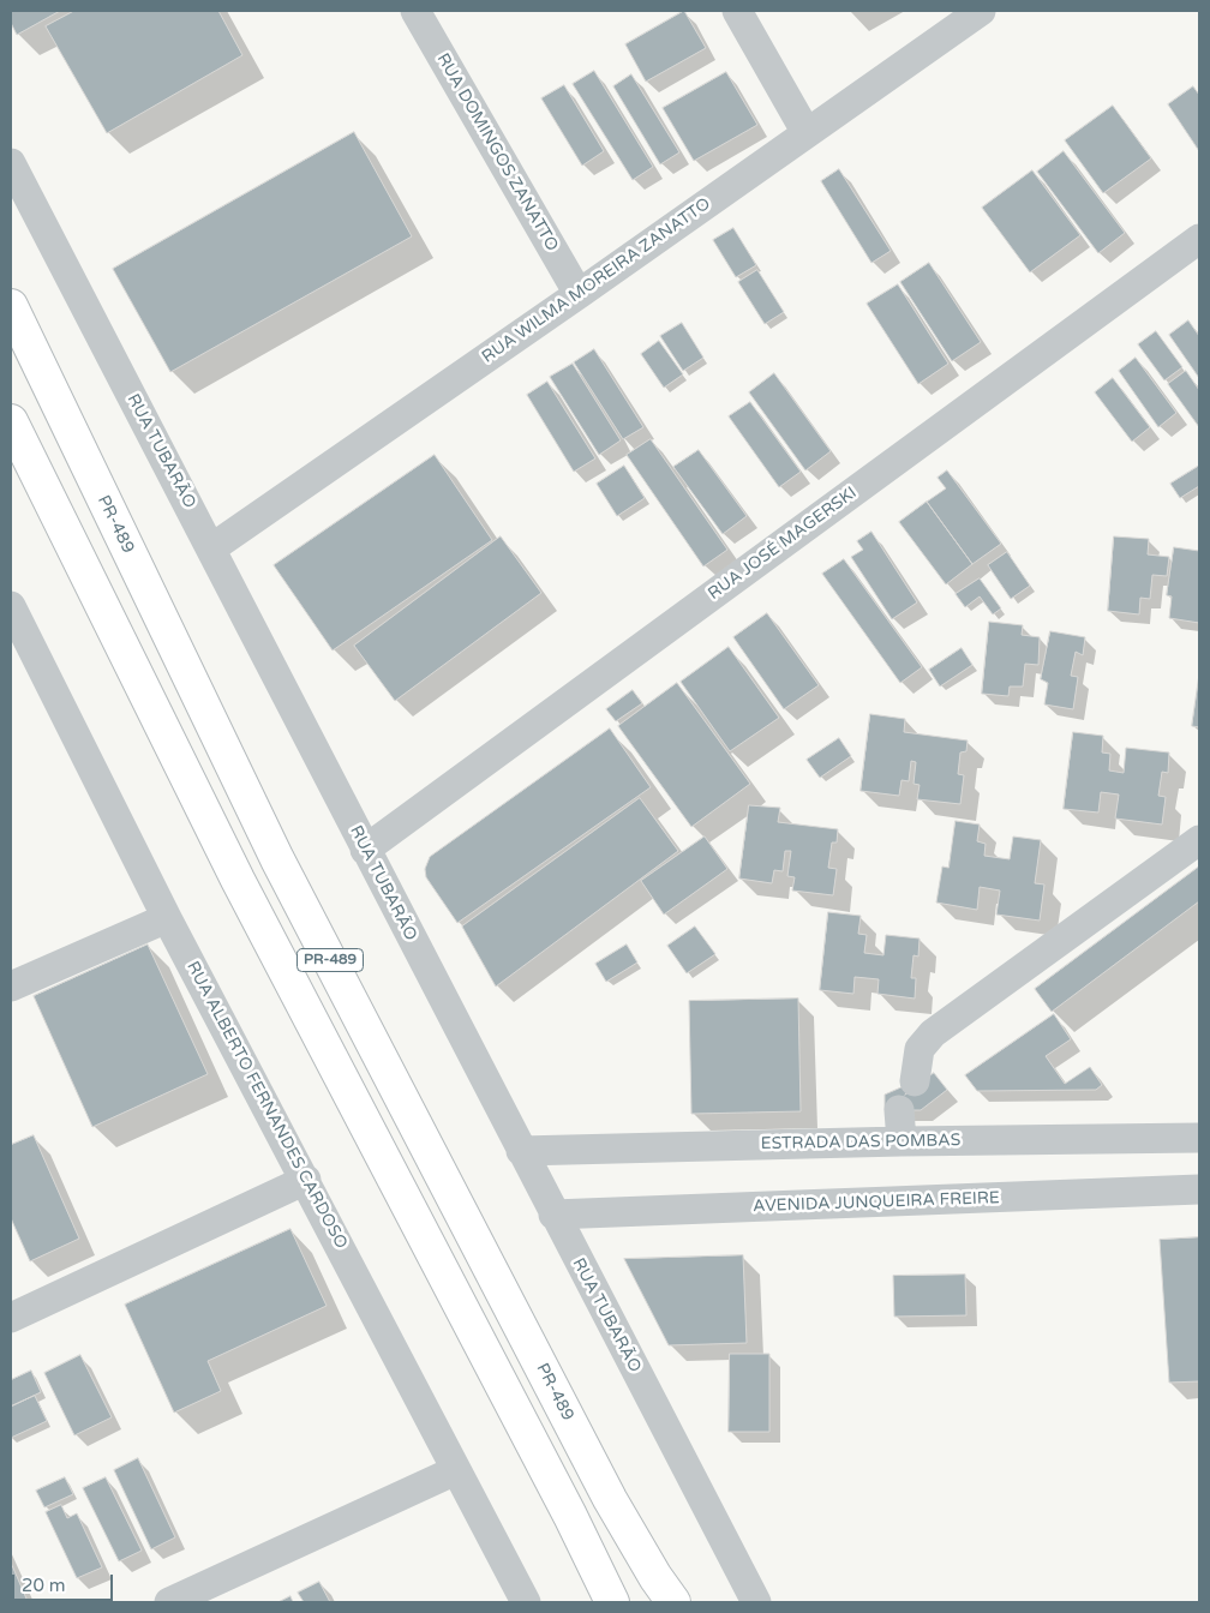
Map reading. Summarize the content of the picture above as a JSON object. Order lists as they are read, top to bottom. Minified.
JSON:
{"streets":{"main road":["PR-489"],"street":["RUA DOMINGOS ZANATTO","RUA WILMA MOREIRA ZANATTO","RUA TUBARÃO","RUA JOSÉ MAGERSKI","RUA ALBERTO FERNANDES CARDOSO","ESTRADA DAS POMBAS","AVENIDA JUNQUEIRA FREIRE"]},"crossings":[["RUA DOMINGOS ZANATTO","RUA WILMA MOREIRA ZANATTO"],["RUA WILMA MOREIRA ZANATTO","RUA TUBARÃO"],["RUA TUBARÃO","RUA JOSÉ MAGERSKI"],["RUA TUBARÃO","ESTRADA DAS POMBAS"],["RUA TUBARÃO","AVENIDA JUNQUEIRA FREIRE"]],"scale_bar":"20 m"}
